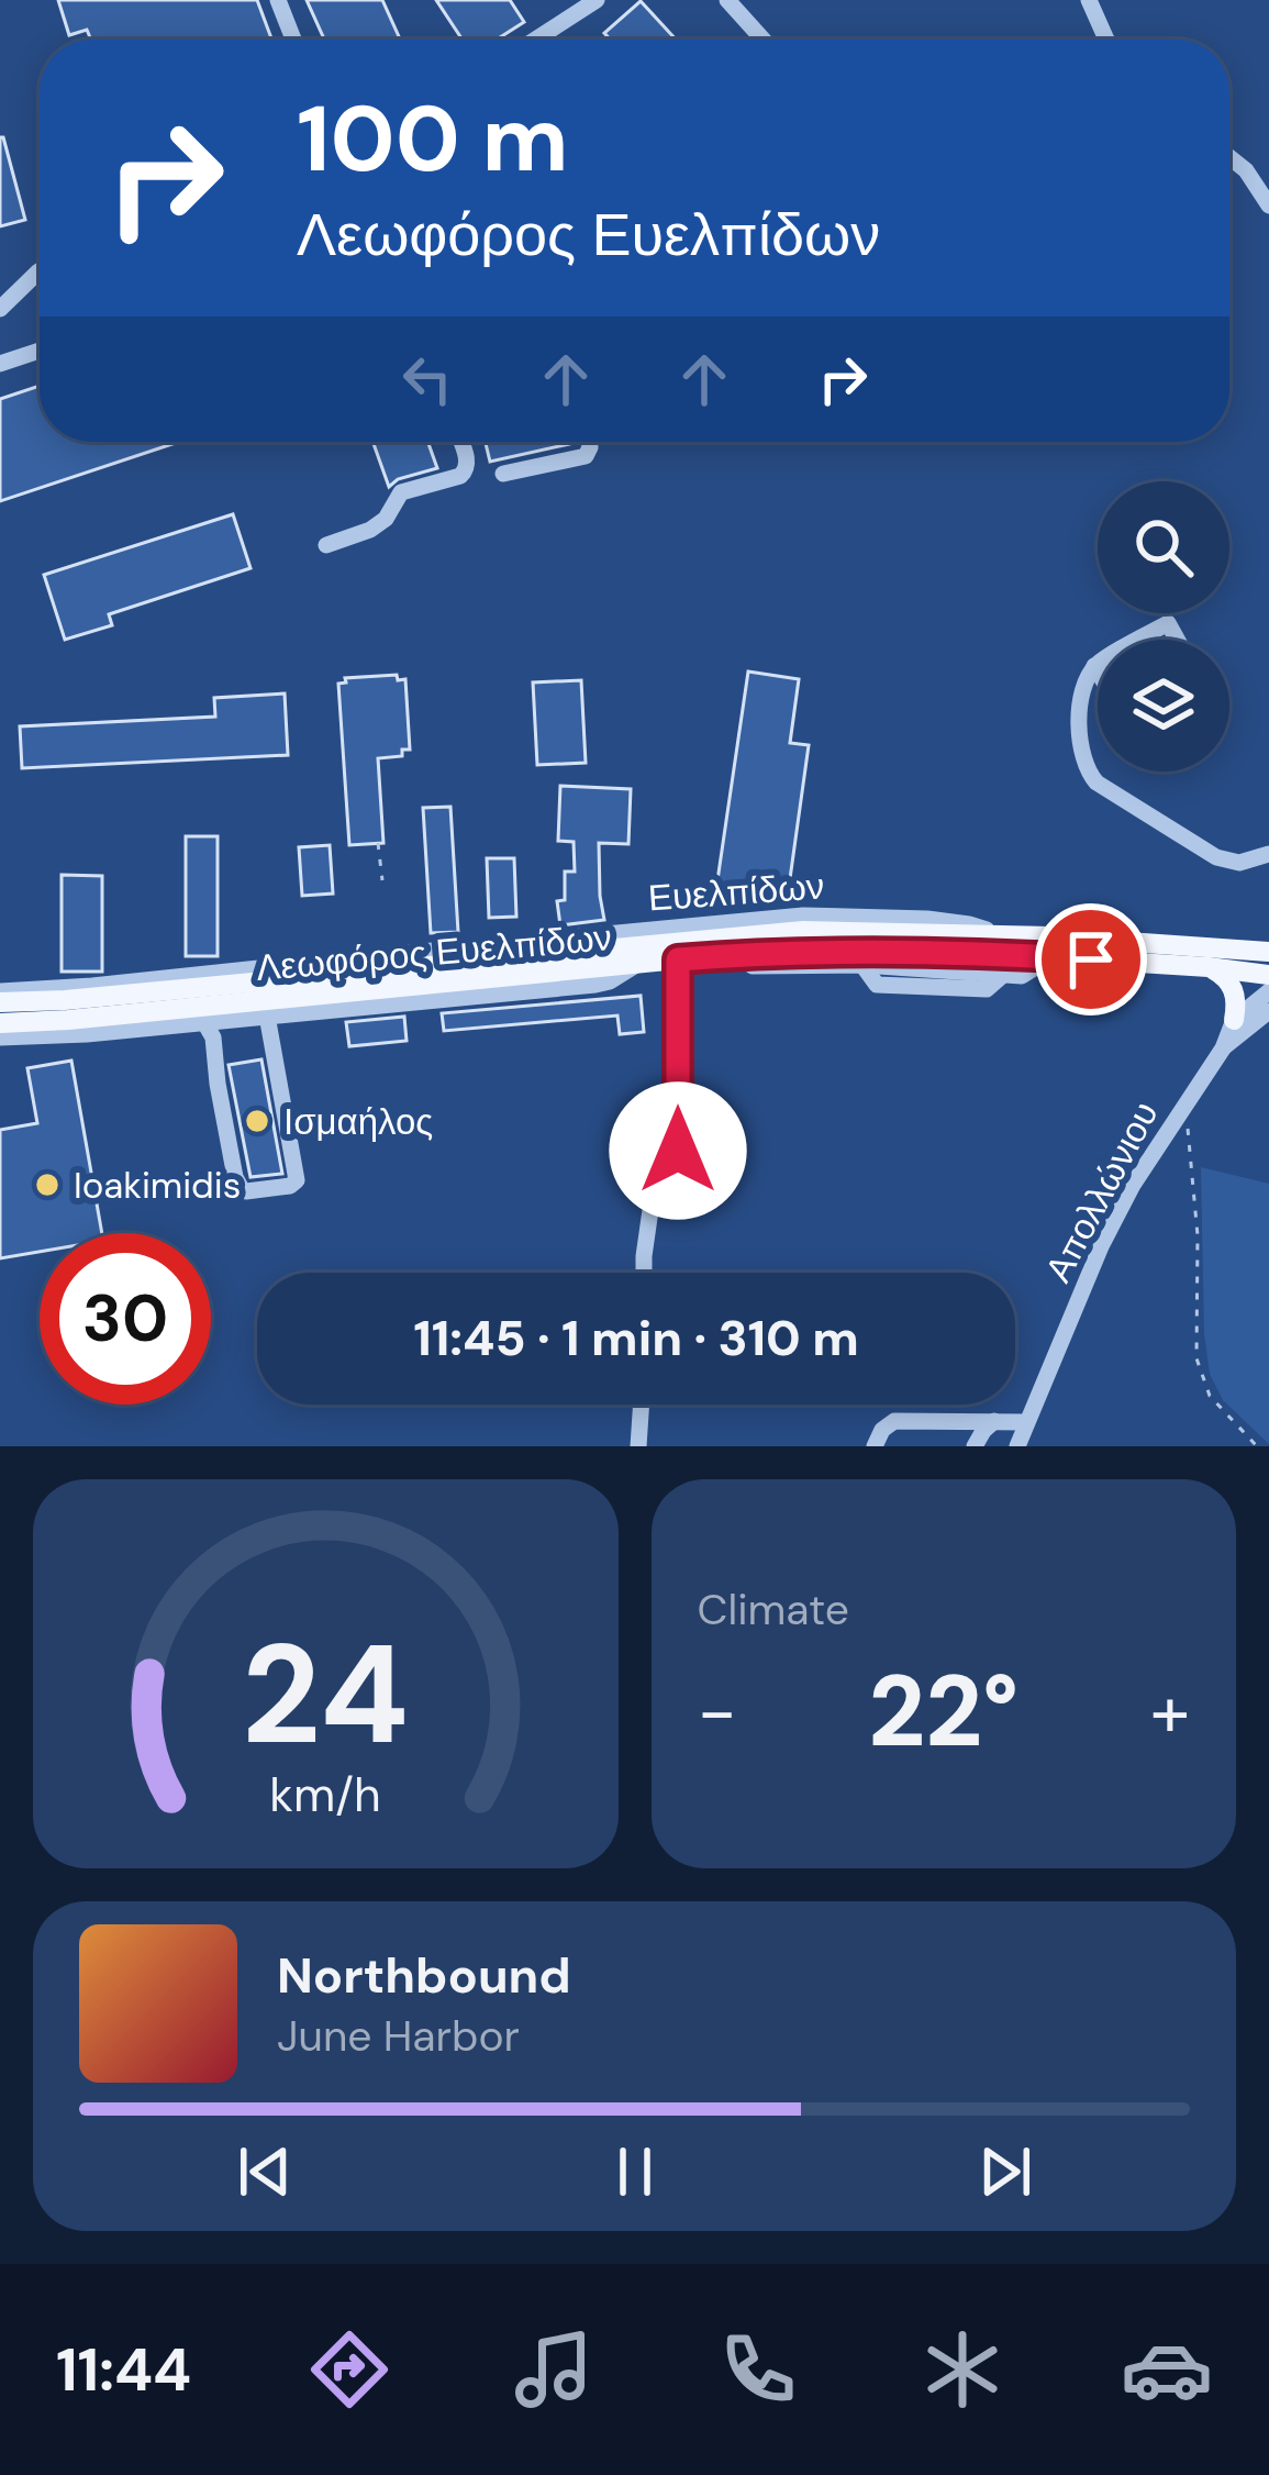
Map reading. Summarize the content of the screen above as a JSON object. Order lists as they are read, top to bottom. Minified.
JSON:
{"streets":{"main road":["Λεωφόρος Ευελπίδων"],"street":["Ευελπίδων","Απολλώνιου"]},"crossings":[["Ευελπίδων","Λεωφόρος Ευελπίδων"]],"places":["Ισμαήλος","Ioakimidis"],"page":{"turn":["100 m","Λεωφόρος Ευελπίδων"],"limit":"30","trip":"11:45 · 1 min · 310 m","tile":"Climate","heat":["−","22°","+"],"song":["Northbound","June Harbor"],"tabs":"11:44","gauge":["24","km/h"]}}
